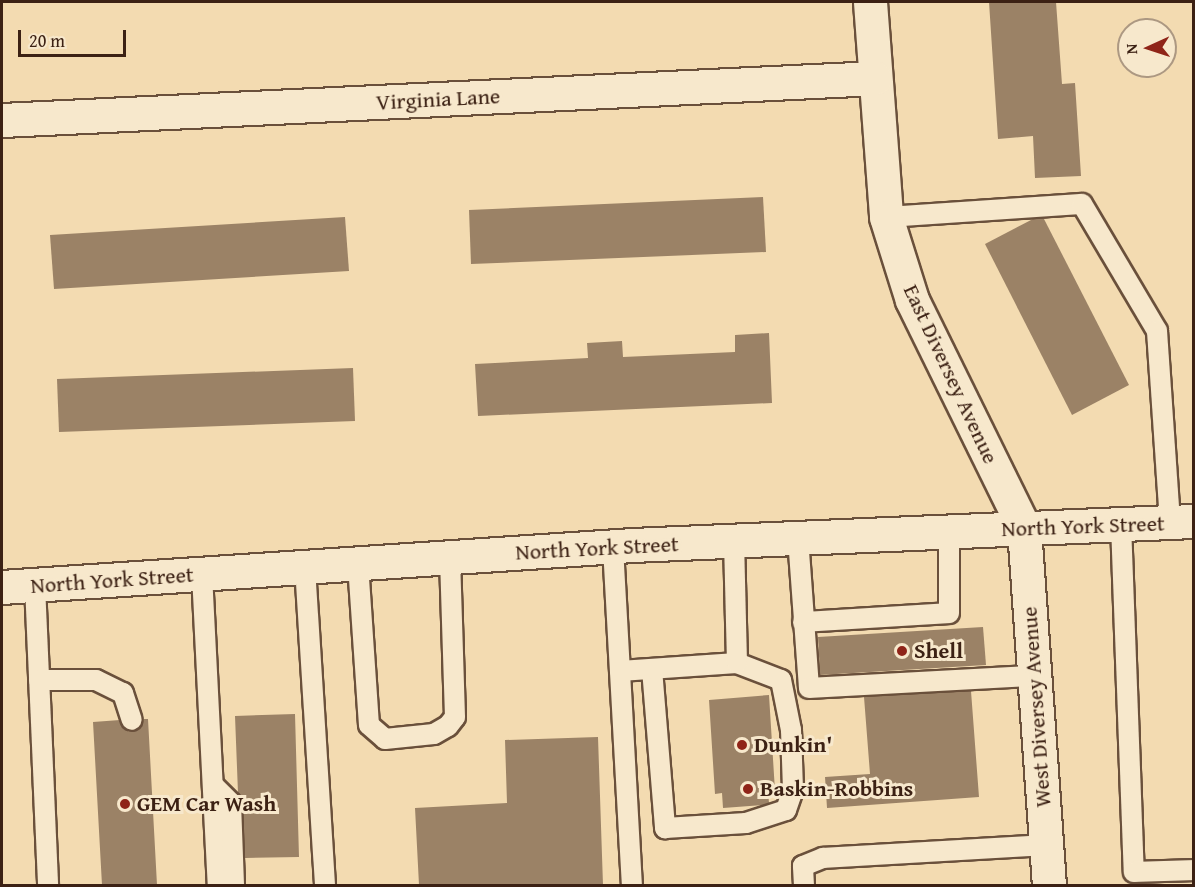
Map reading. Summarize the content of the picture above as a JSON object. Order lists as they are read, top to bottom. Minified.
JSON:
{"streets":{"street":["Virginia Lane","East Diversey Avenue","North York Street","West Diversey Avenue"]},"crossings":[["Virginia Lane","East Diversey Avenue"],["East Diversey Avenue","North York Street"],["East Diversey Avenue","West Diversey Avenue"],["North York Street","West Diversey Avenue"]],"places":["Shell","Dunkin'","Baskin-Robbins","GEM Car Wash"],"scale_bar":"20 m","north":"left"}
